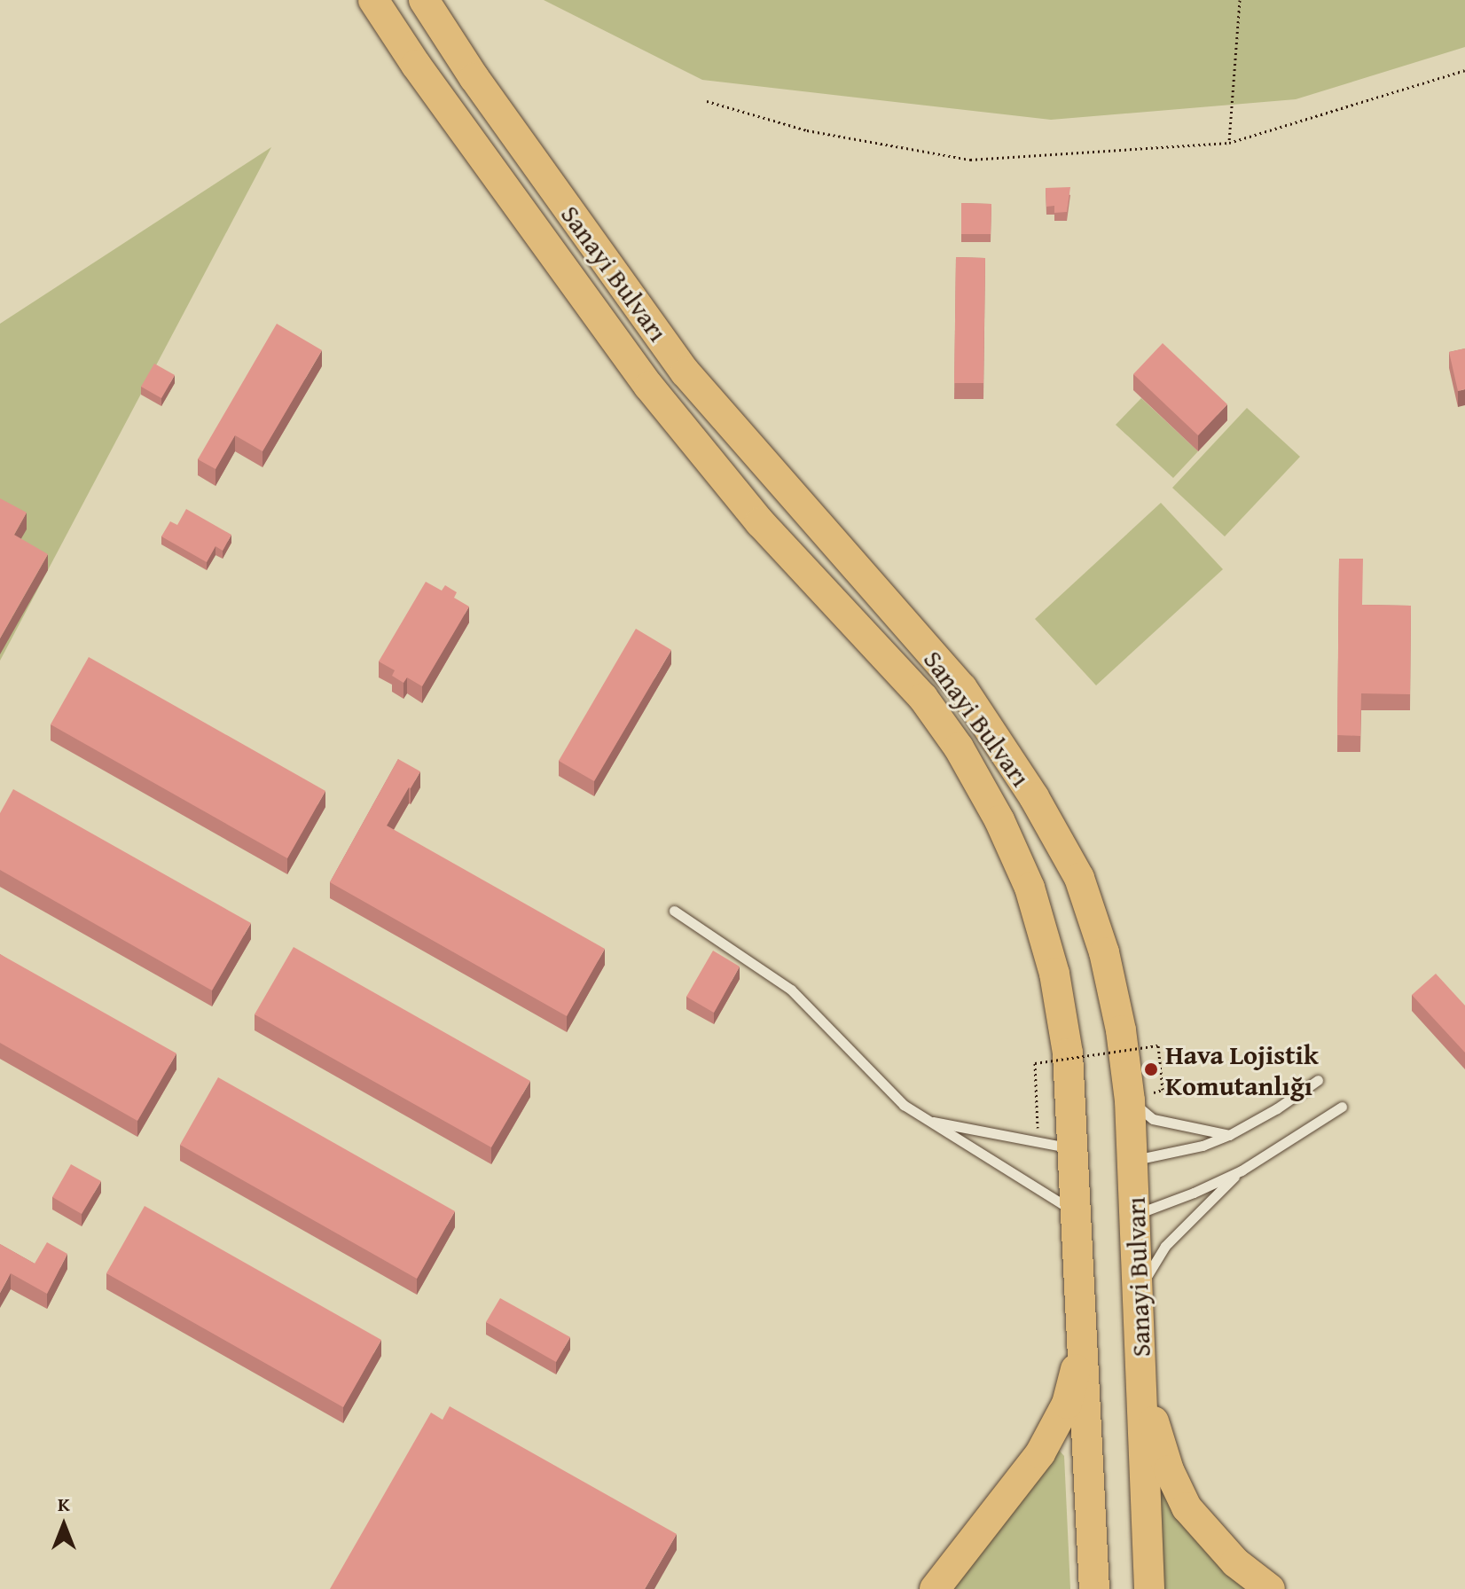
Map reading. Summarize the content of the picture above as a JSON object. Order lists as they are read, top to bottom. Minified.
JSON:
{"streets":{"main road":["Sanayi Bulvarı"]},"places":["Hava Lojistik Komutanlığı"],"north":"top"}
